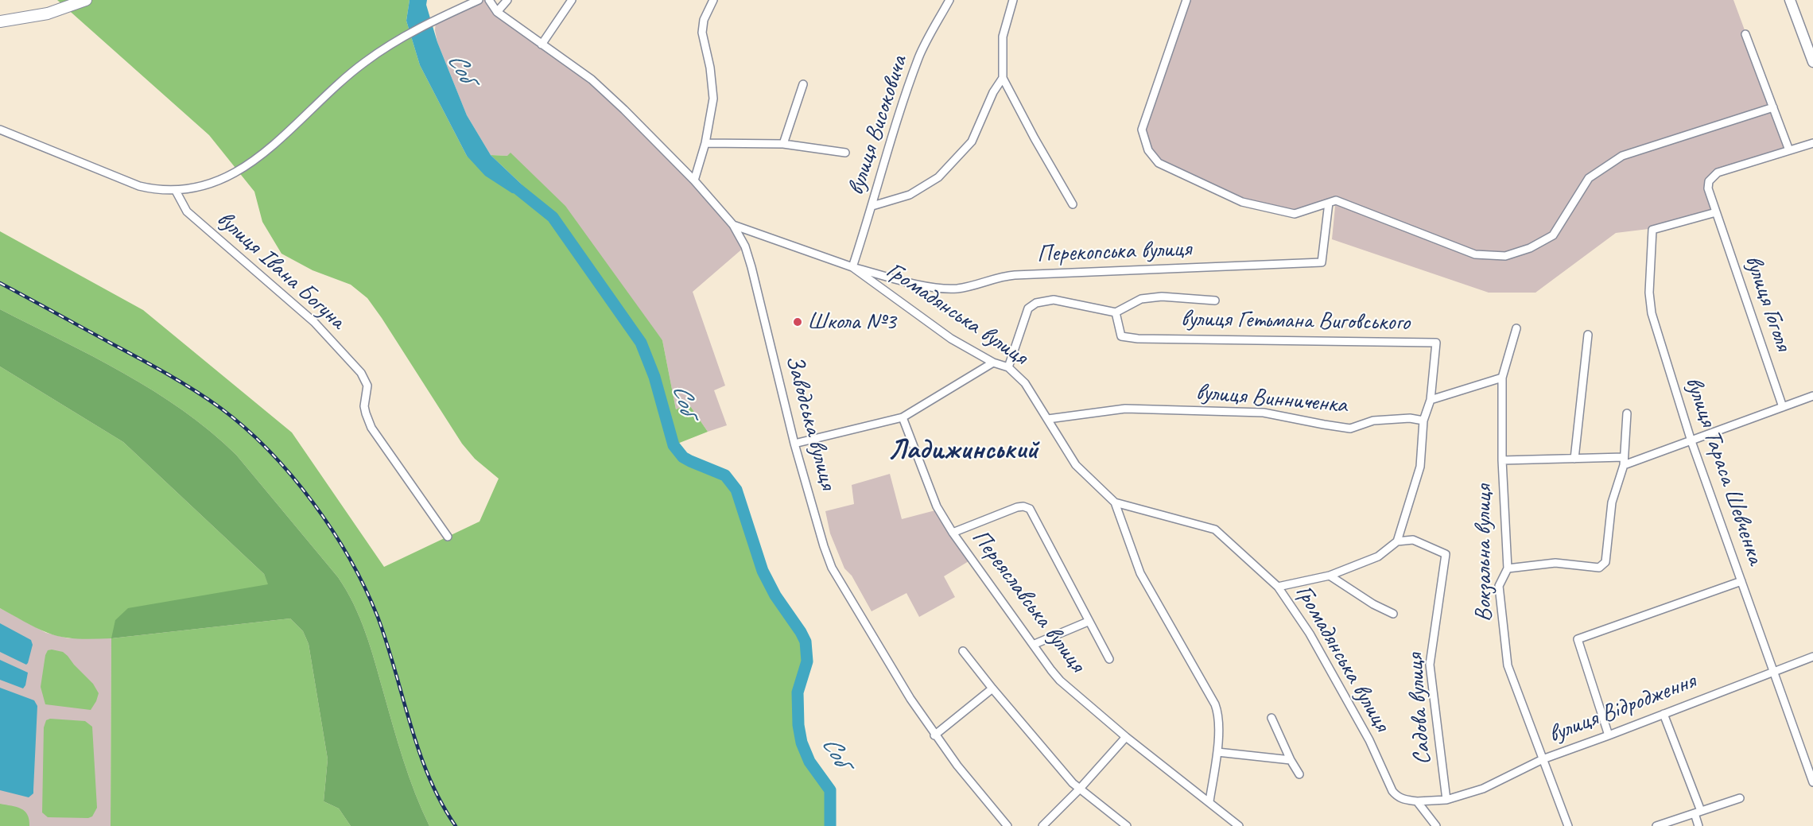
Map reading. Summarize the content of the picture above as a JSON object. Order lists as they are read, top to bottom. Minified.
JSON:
{"streets":{"street":["вулиця Високовича","Перекопська вулиця","вулиця Івана Богуна","вулиця Гоголя","Громадянська вулиця","вулиця Гетьмана Виговського","вулиця Винниченка","Заводська вулиця","вулиця Тараса Шевченка","Вокзальна вулиця","Переяславська вулиця","вулиця Відродження","Садова вулиця"]},"crossings":[["вулиця Високовича","Перекопська вулиця"],["вулиця Високовича","Громадянська вулиця"],["Перекопська вулиця","Громадянська вулиця"],["вулиця Гоголя","вулиця Тараса Шевченка"],["Громадянська вулиця","вулиця Винниченка"],["Громадянська вулиця","Заводська вулиця"],["Громадянська вулиця","вулиця Відродження"],["Громадянська вулиця","Садова вулиця"],["вулиця Тараса Шевченка","вулиця Відродження"],["Вокзальна вулиця","вулиця Відродження"],["вулиця Відродження","Садова вулиця"]],"districts":["Ладижинський"],"water":["Соб"],"places":["Школа №3"]}
